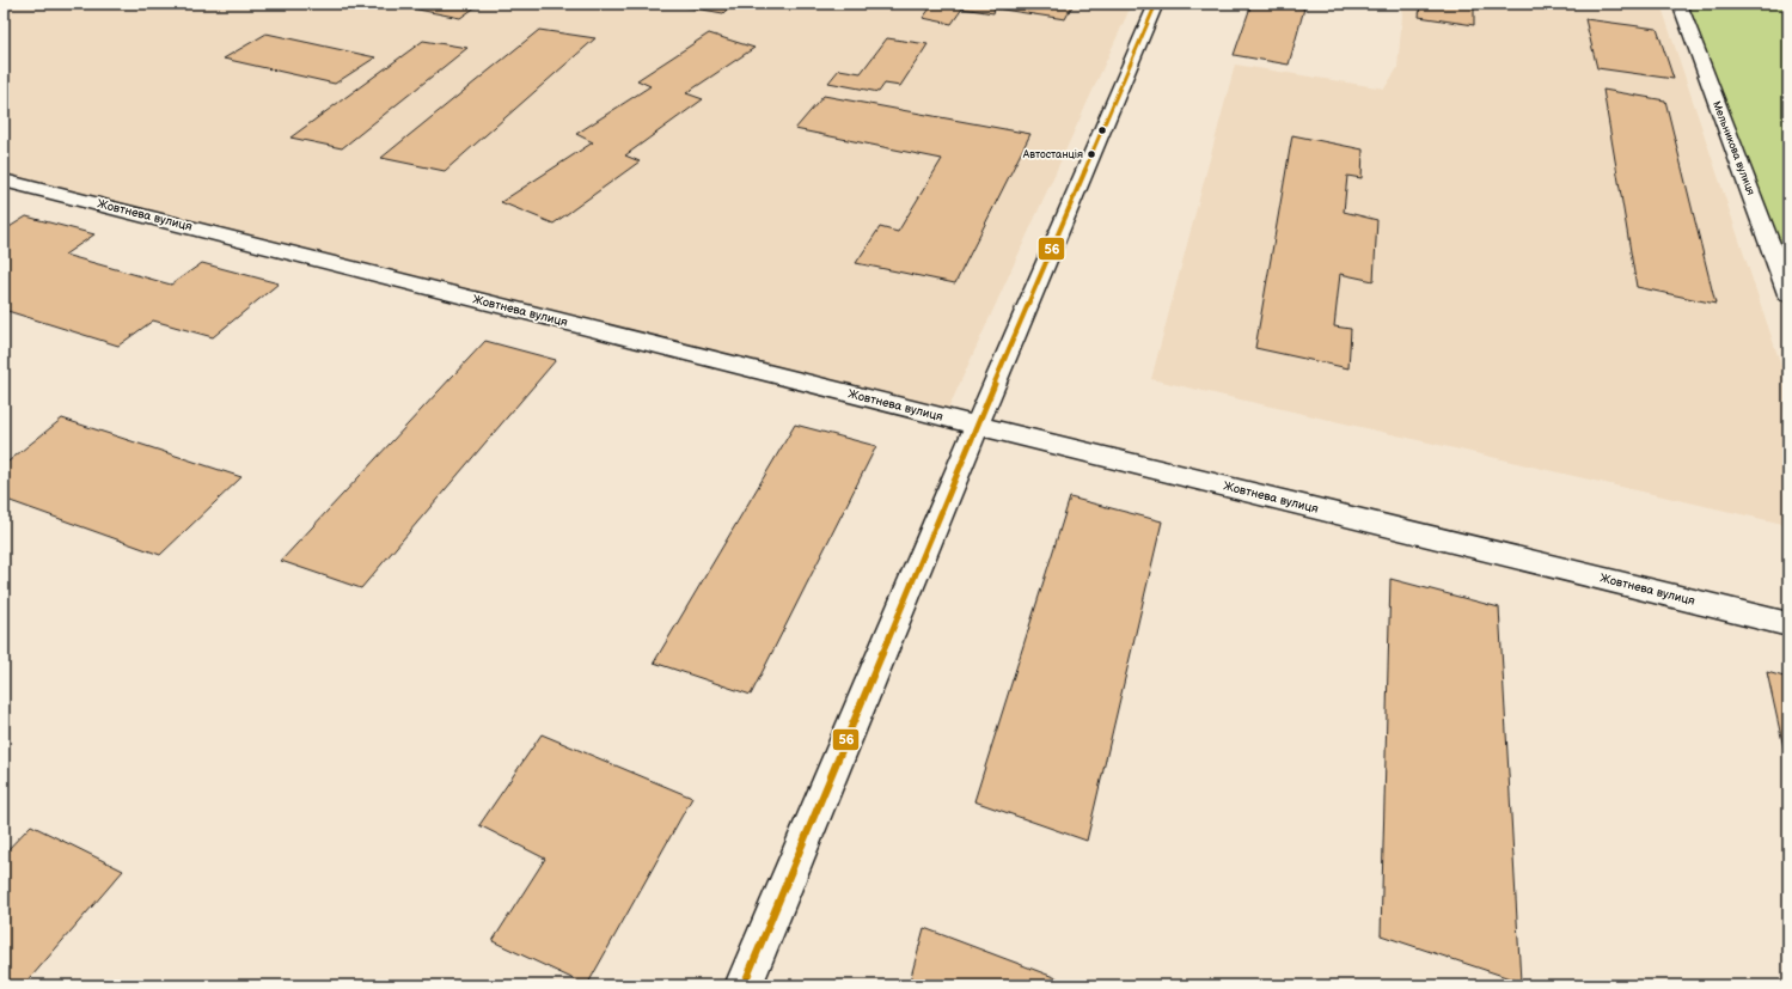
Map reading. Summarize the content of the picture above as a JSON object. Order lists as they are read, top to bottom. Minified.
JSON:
{"streets":{"street":["Мельникова вулиця","Жовтнева вулиця"]},"places":["Автостанція"],"lines":["transit line 56"]}
